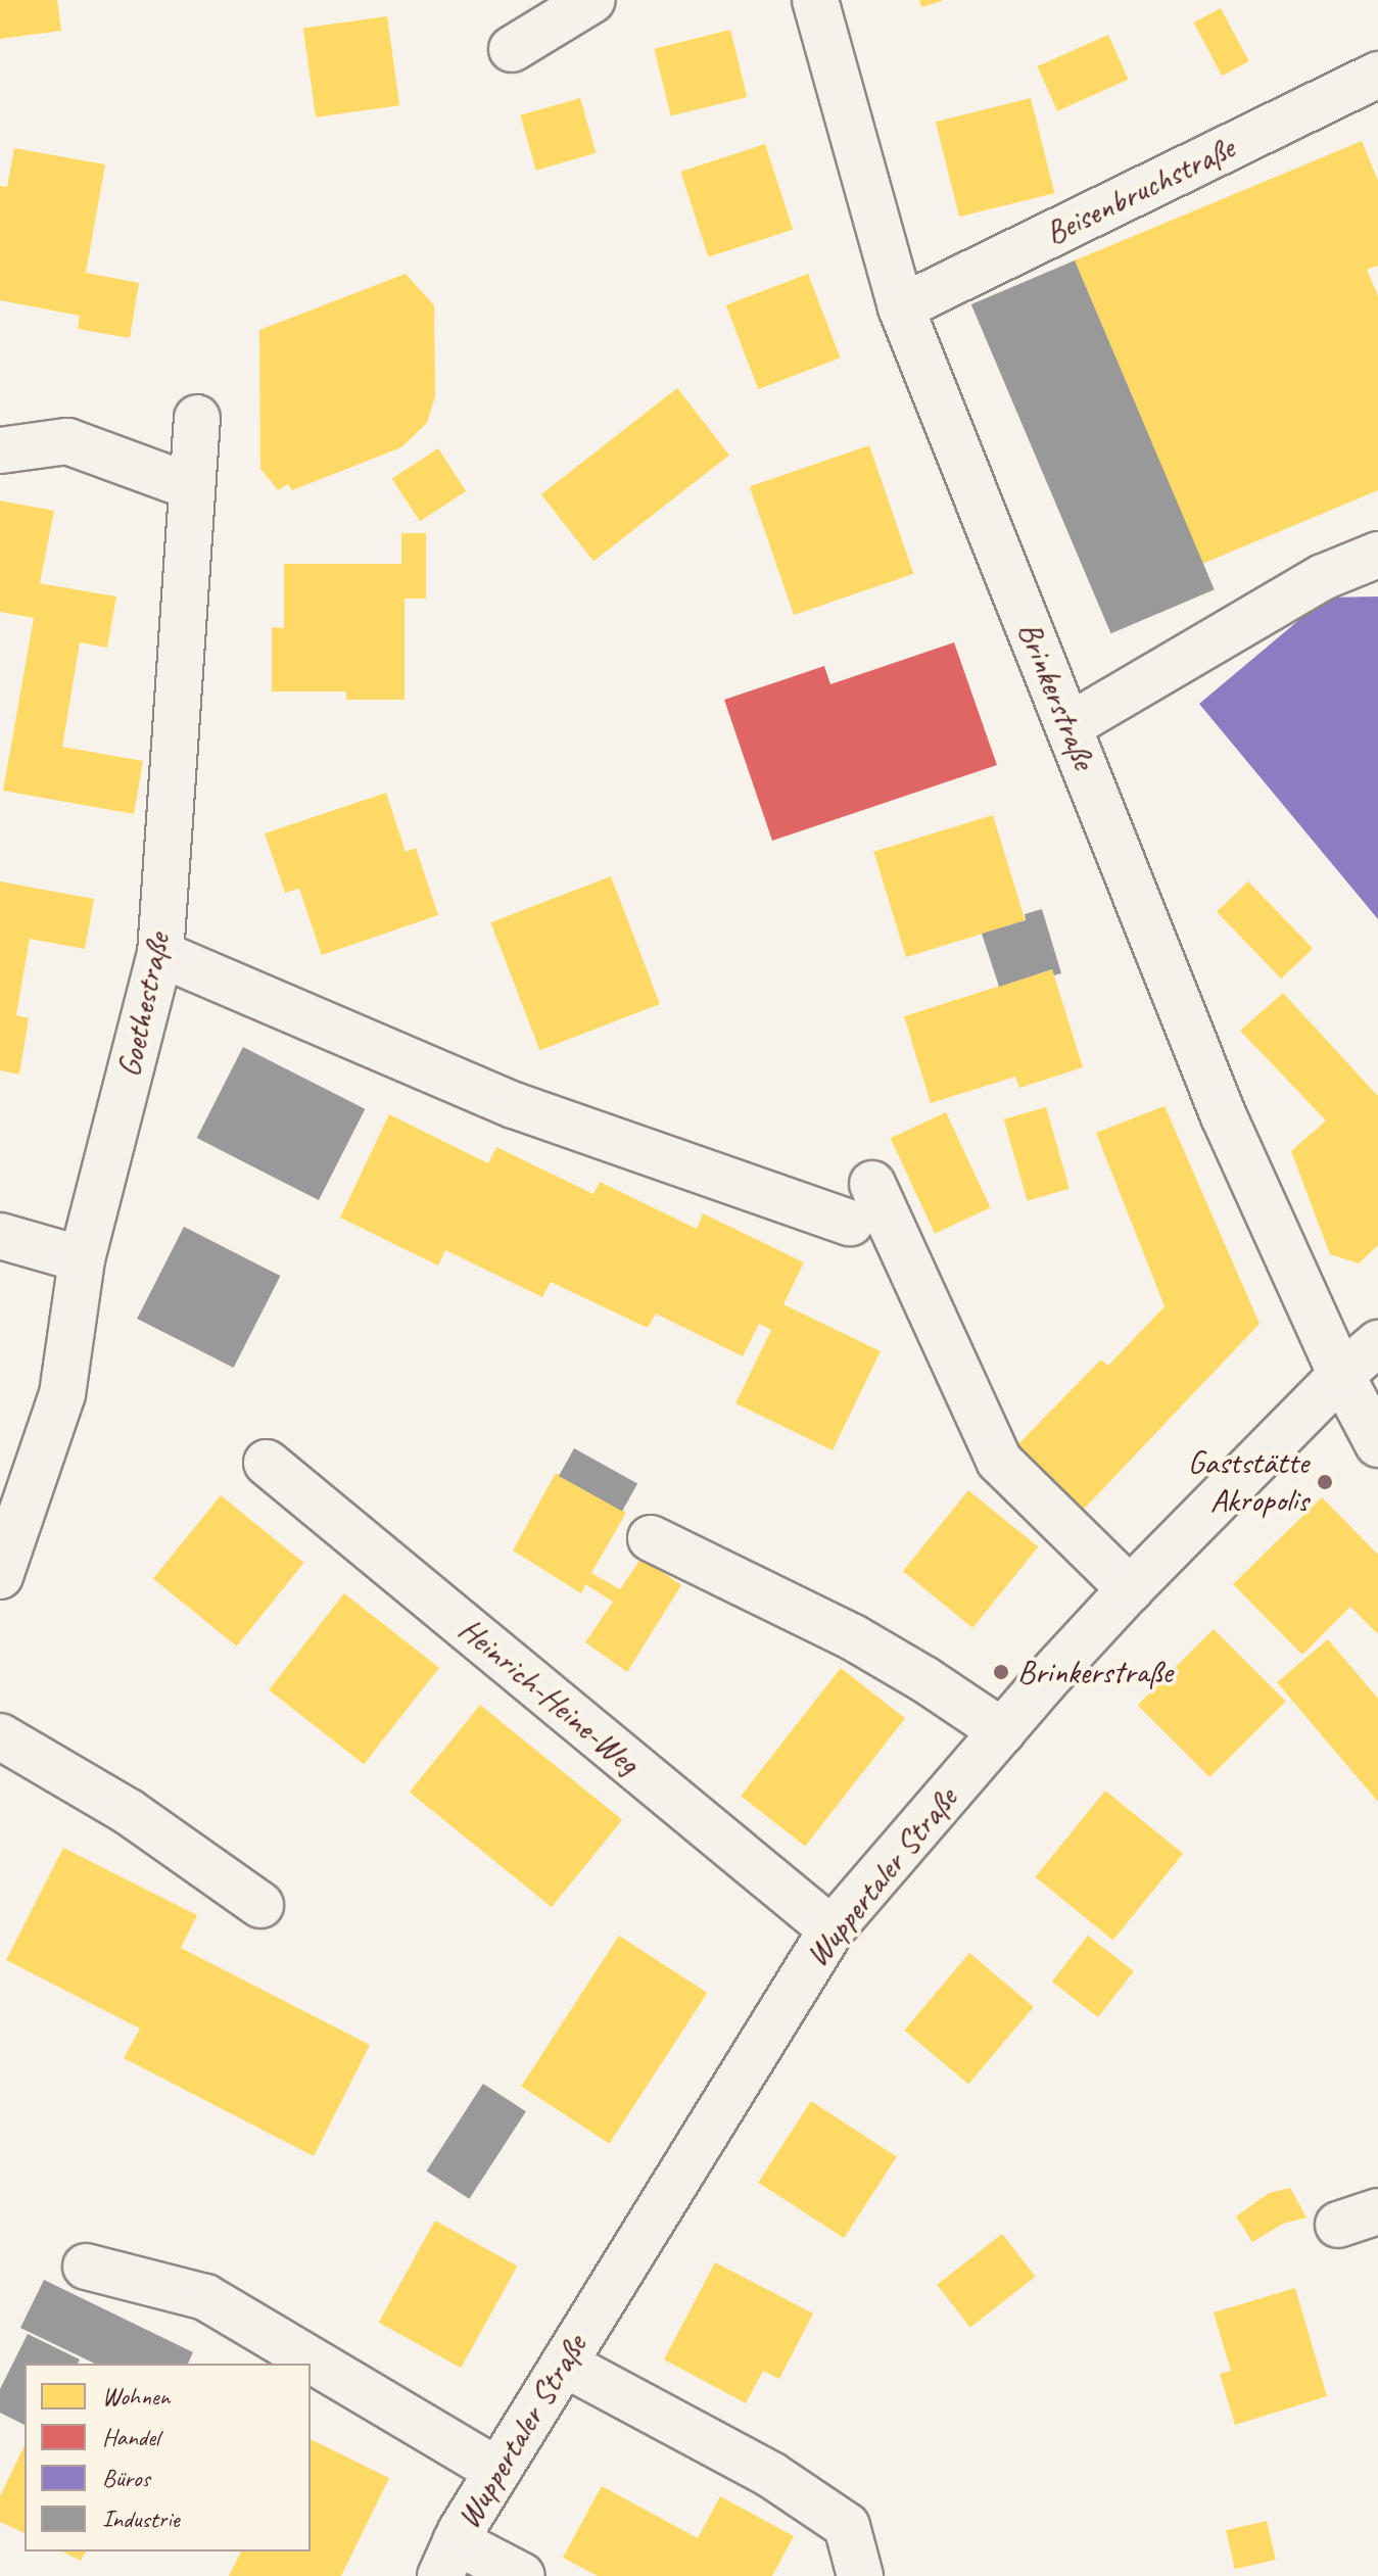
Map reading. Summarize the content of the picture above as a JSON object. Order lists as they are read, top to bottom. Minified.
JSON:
{"streets":{"street":["Beisenbruchstraße","Brinkerstraße","Goethestraße","Heinrich-Heine-Weg","Wuppertaler Straße"]},"crossings":[["Beisenbruchstraße","Brinkerstraße"],["Brinkerstraße","Wuppertaler Straße"],["Heinrich-Heine-Weg","Wuppertaler Straße"]],"places":["Gaststätte Akropolis","Brinkerstraße"],"legend":["Wohnen","Handel","Büros","Industrie"]}
